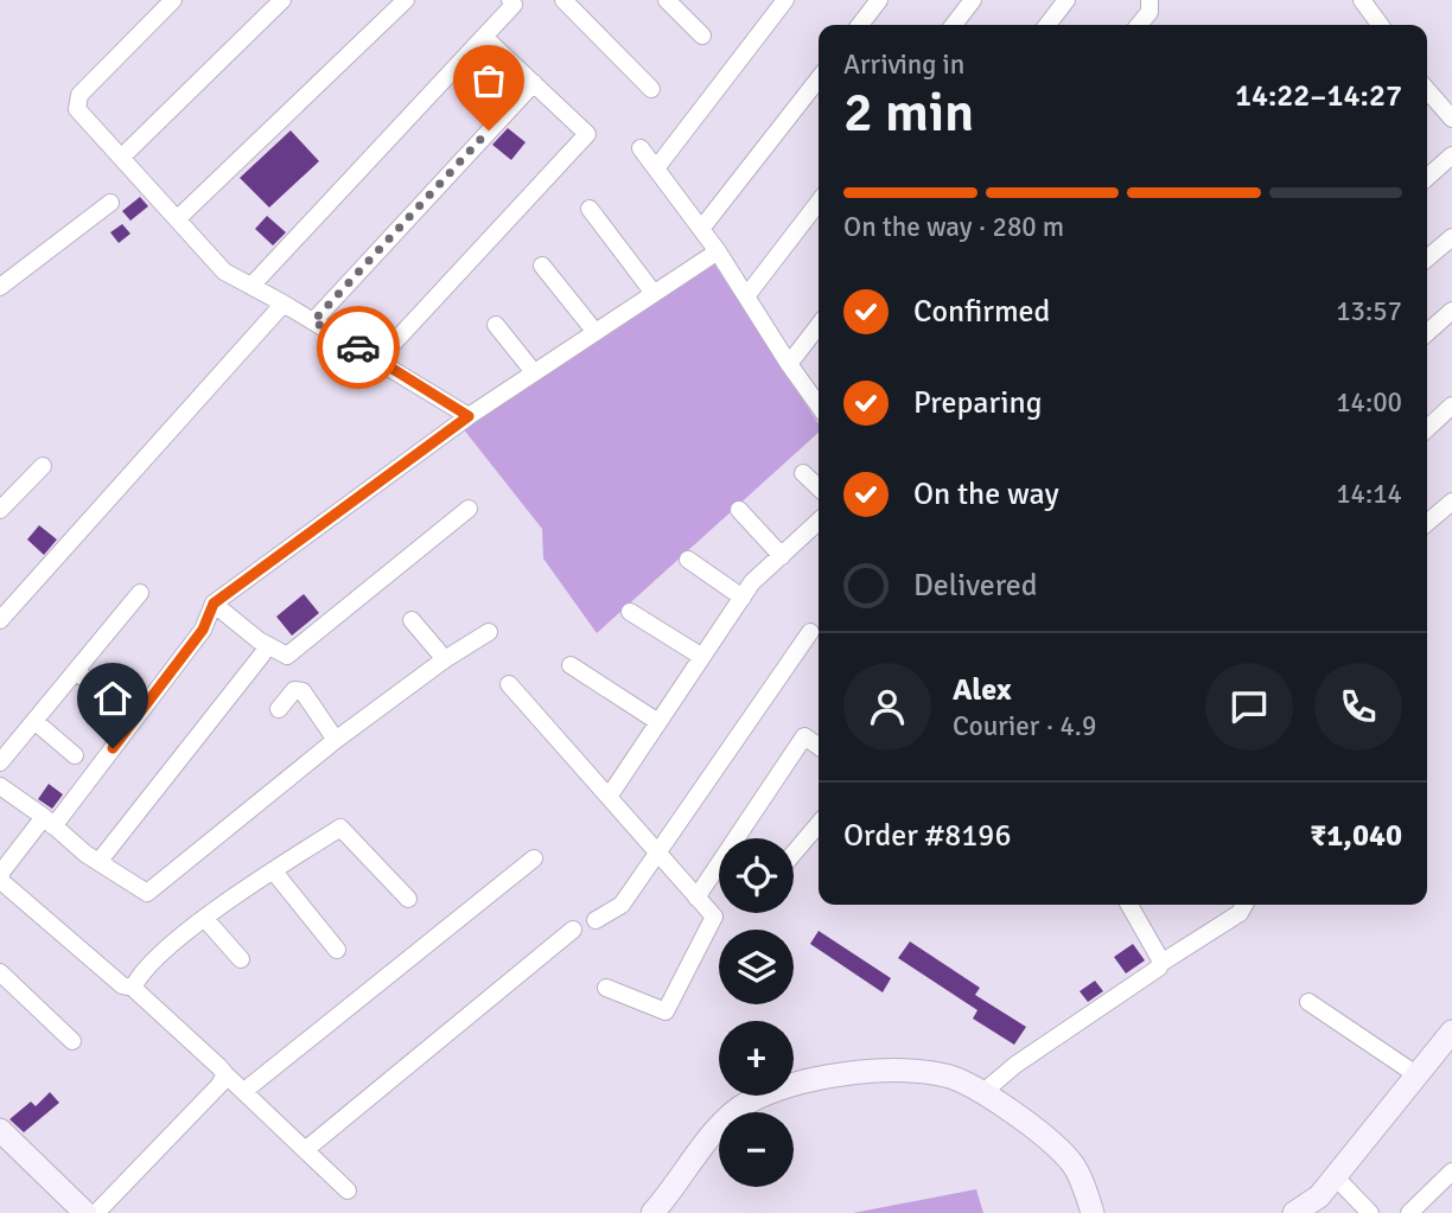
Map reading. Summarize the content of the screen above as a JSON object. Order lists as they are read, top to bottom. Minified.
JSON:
{"page":{"heading":["2 min","Arriving in","14:22–14:27"],"panel":["Alex","Courier · 4.9","Order #8196","₹1,040"],"bar":"On the way · 280 m","list":[["Confirmed","13:57"],["Preparing","14:00"],["On the way","14:14"],"Delivered"],"map_buttons":["+","−"]}}
